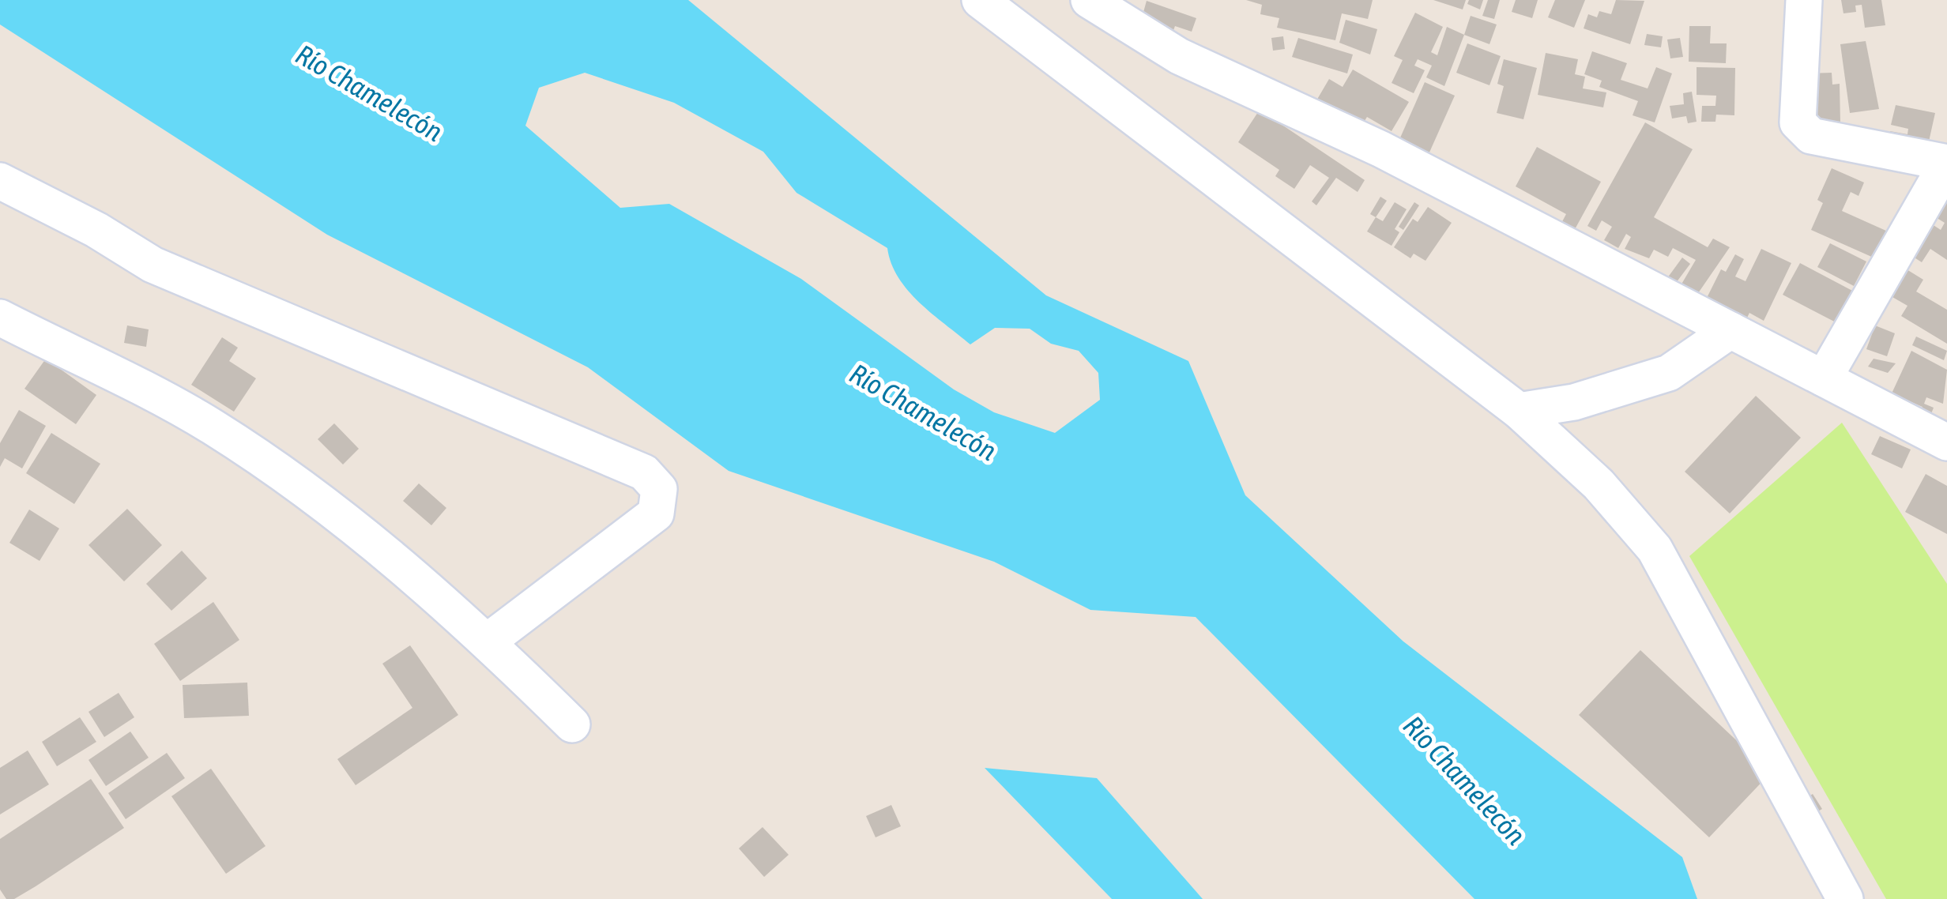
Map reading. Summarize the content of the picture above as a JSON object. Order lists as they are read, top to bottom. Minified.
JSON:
{"water":["Río Chamelecón"]}
